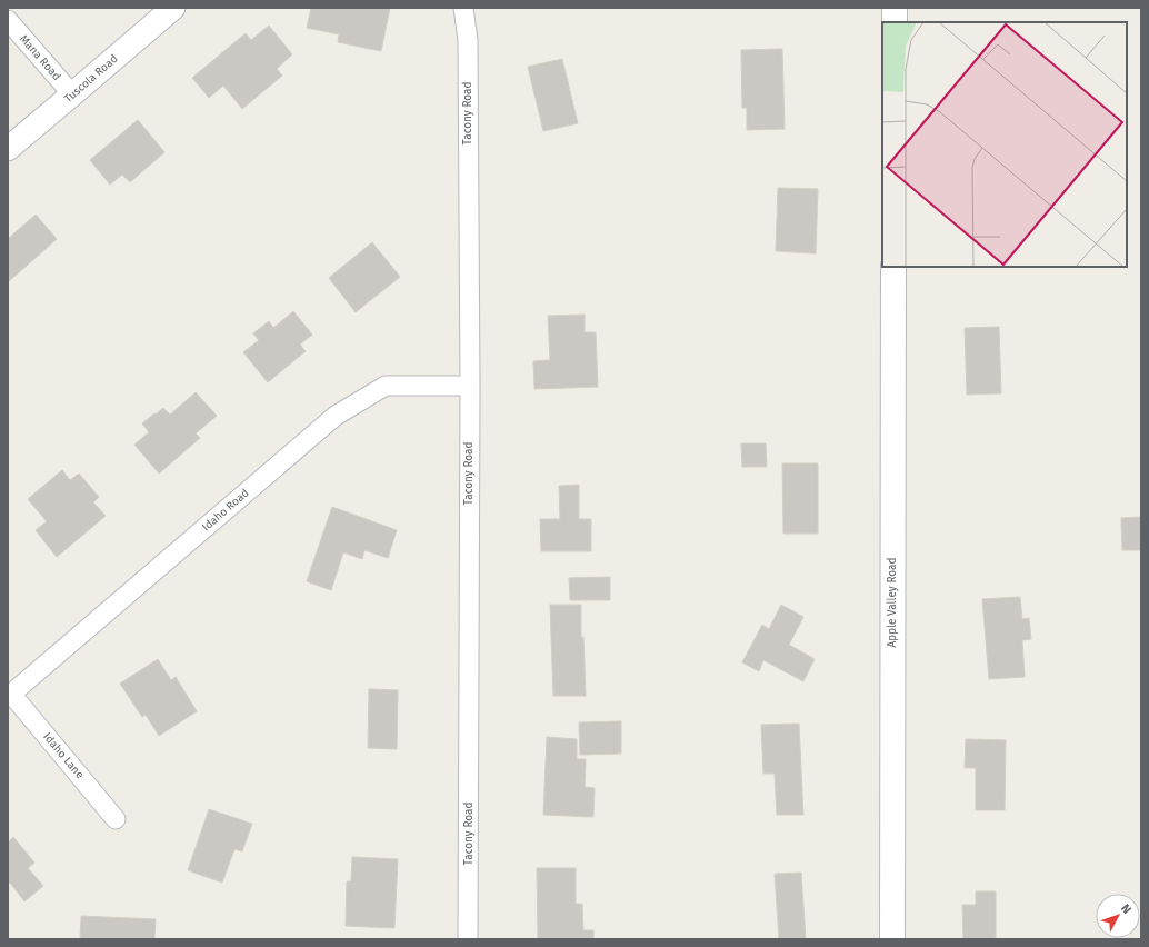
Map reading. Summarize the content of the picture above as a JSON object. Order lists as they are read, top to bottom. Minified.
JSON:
{"streets":{"main road":["Apple Valley Road"],"street":["Mana Road","Tuscola Road","Tacony Road","Idaho Road","Idaho Lane"]},"crossings":[["Mana Road","Tuscola Road"],["Tacony Road","Idaho Road"],["Idaho Road","Idaho Lane"]],"north":"top right"}
